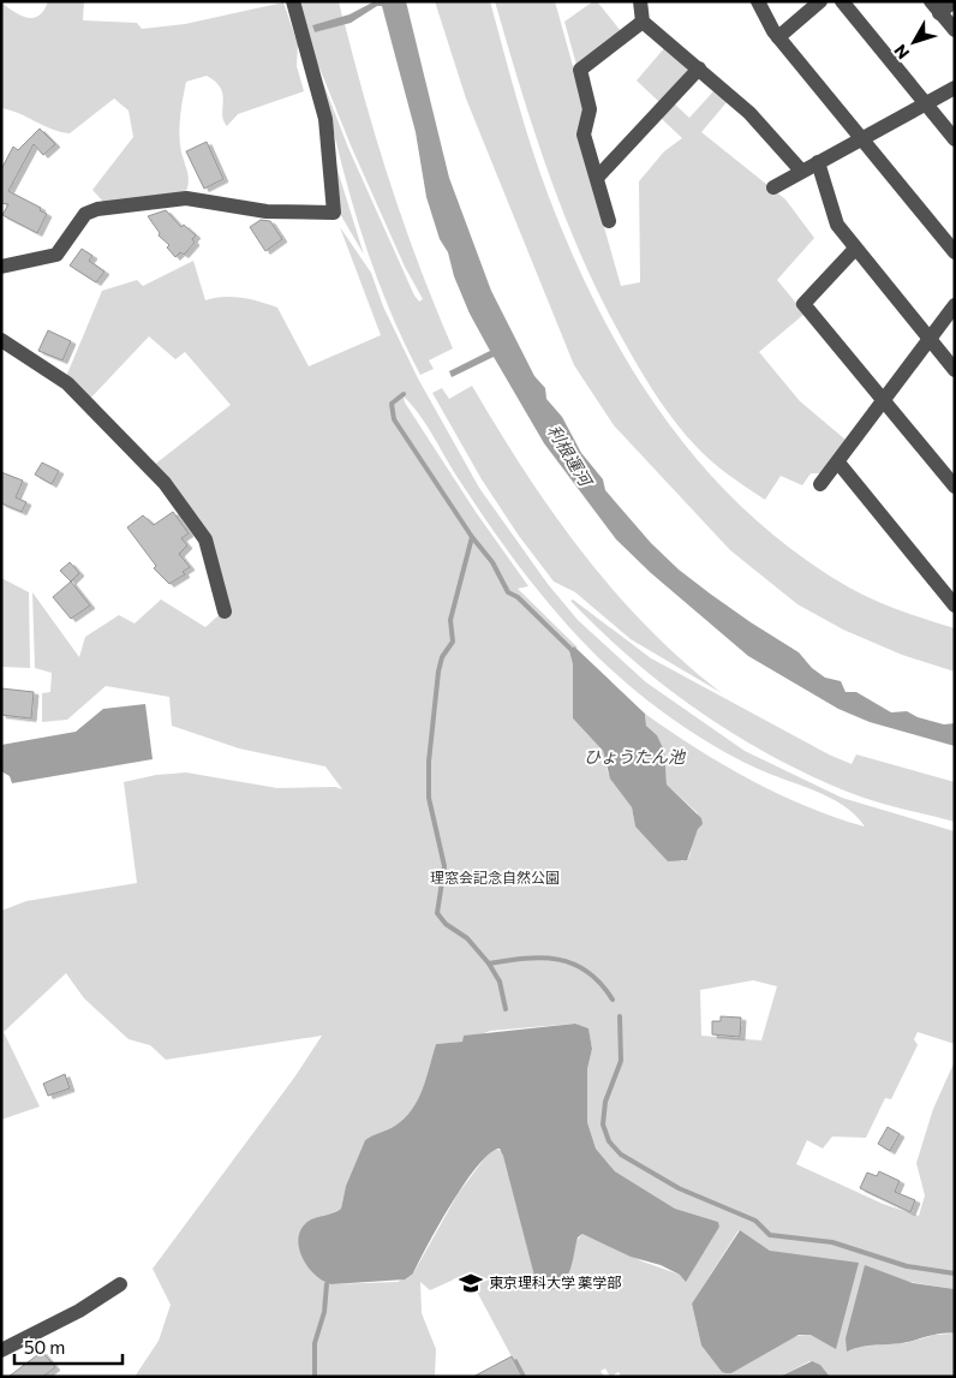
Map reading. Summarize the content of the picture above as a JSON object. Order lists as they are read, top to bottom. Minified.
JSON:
{"water":["利根運河","ひょうたん池"],"parks":["理窓会記念自然公園"],"places":{"school or university":["東京理科大学 薬学部"]},"scale_bar":"50 m","north":"bottom left"}
